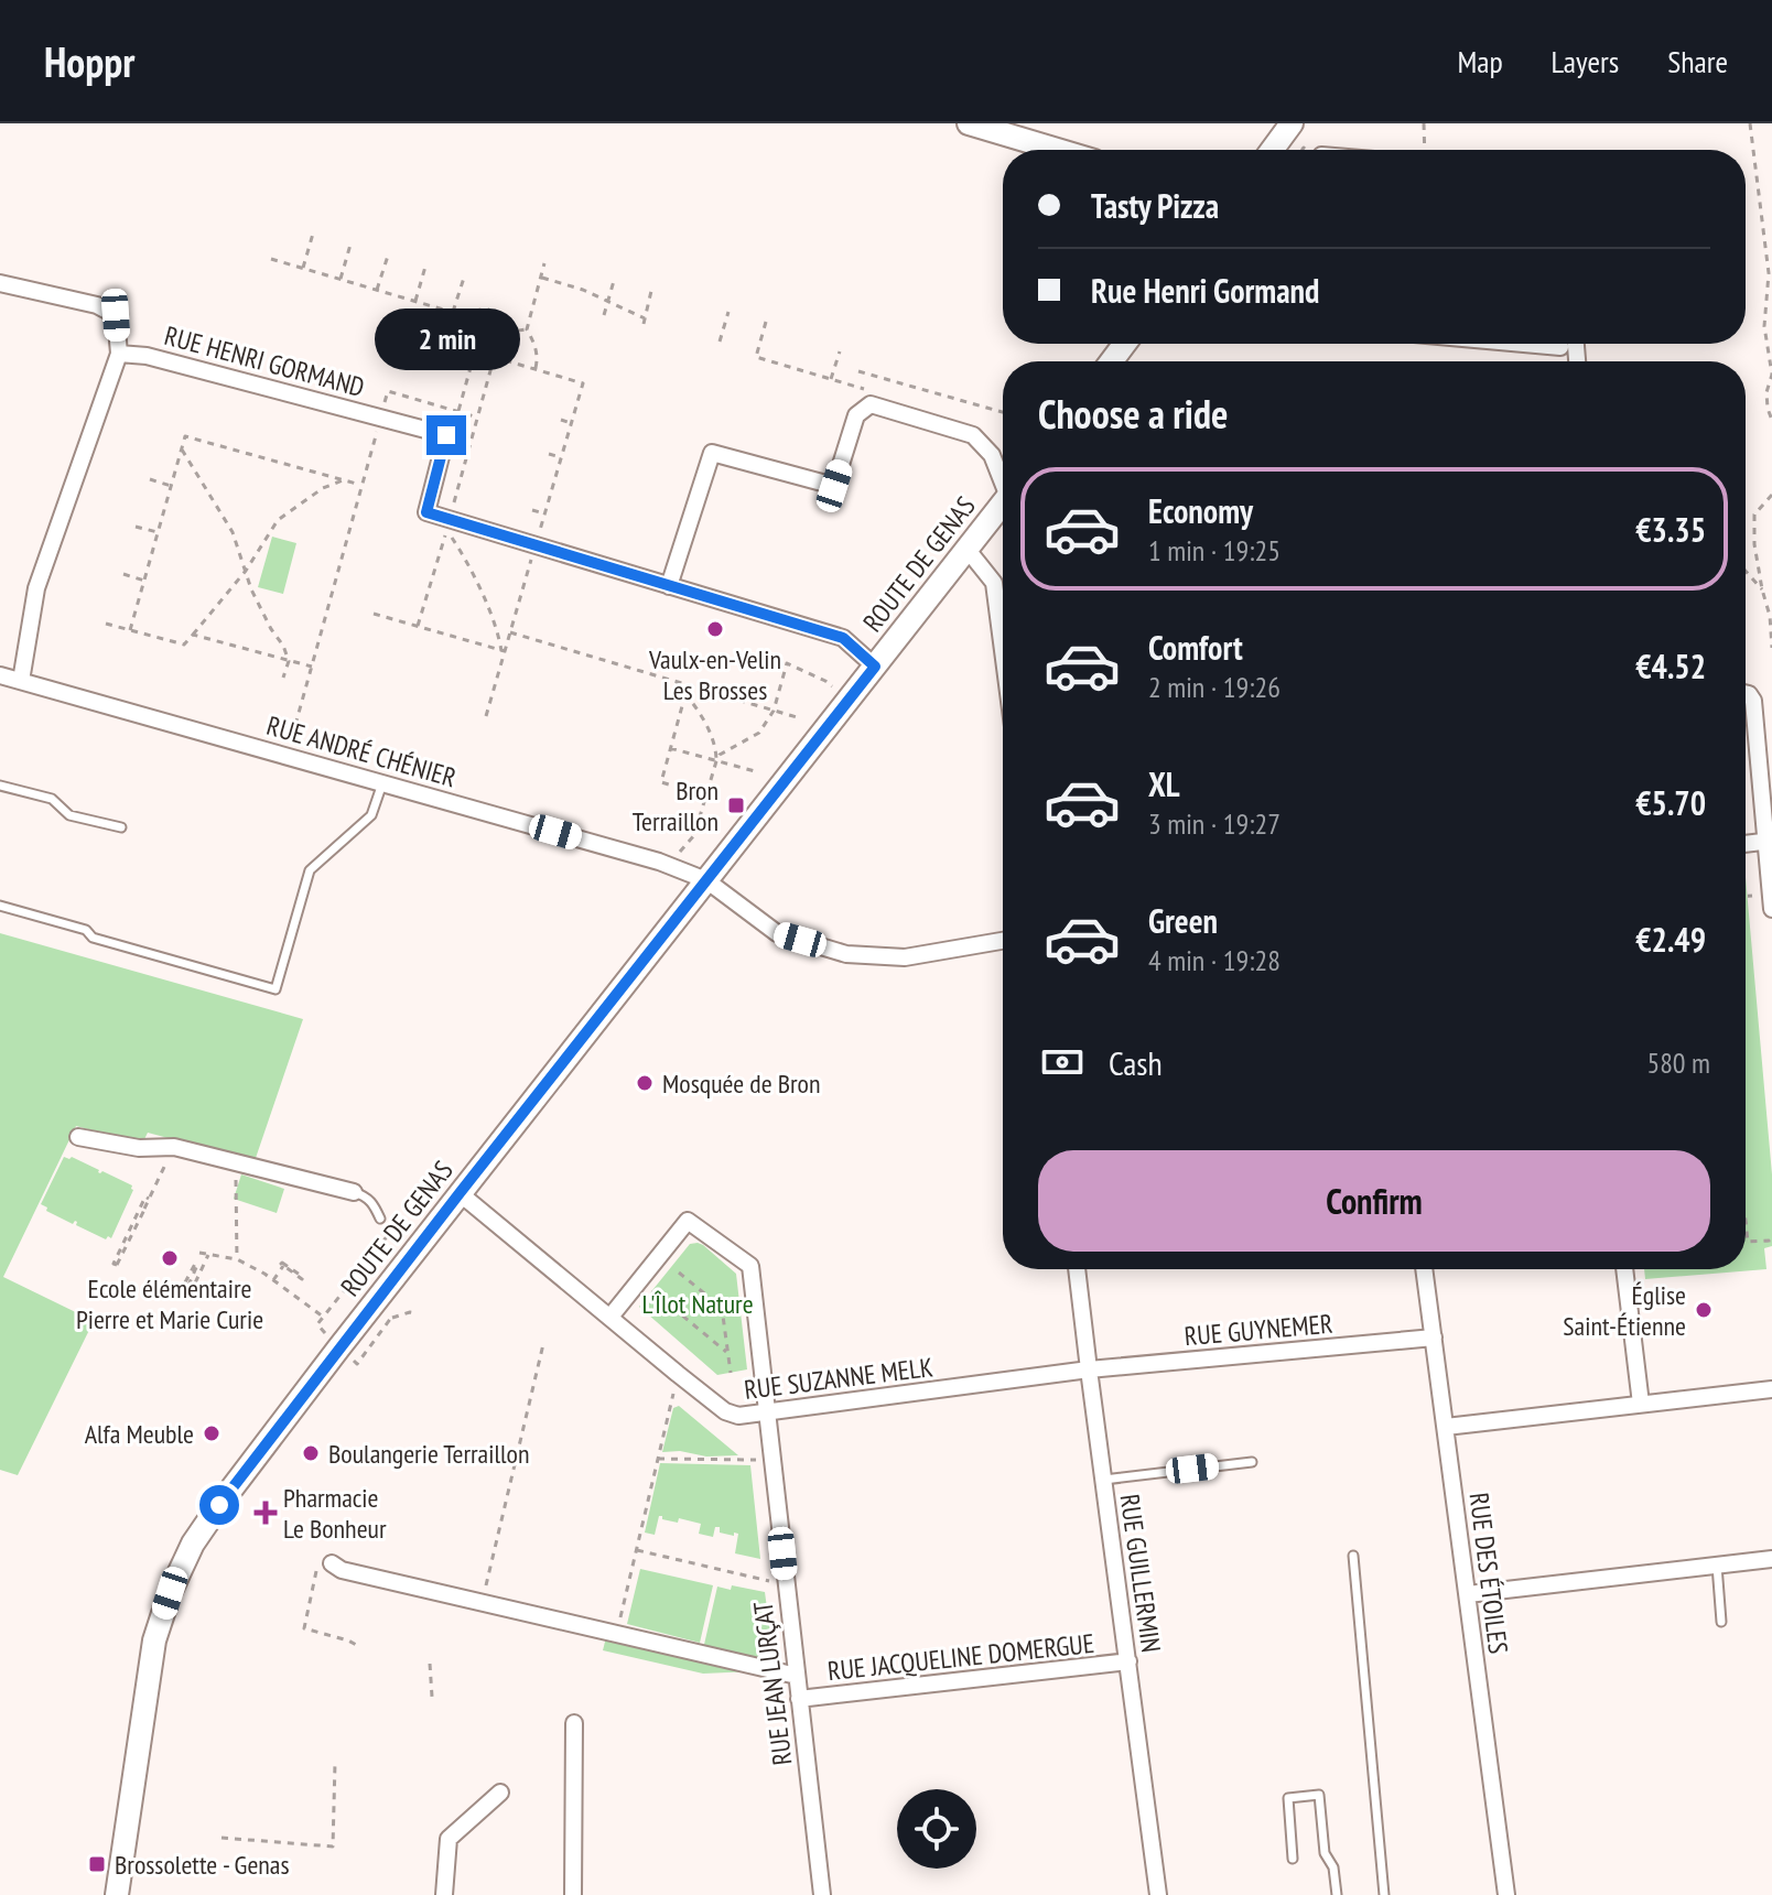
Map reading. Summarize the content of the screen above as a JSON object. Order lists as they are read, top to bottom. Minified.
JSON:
{"streets":{"main road":["ROUTE DE GENAS"],"street":["RUE HENRI GORMAND","RUE ANDRÉ CHÉNIER","RUE GUYNEMER","RUE SUZANNE MELK","RUE GUILLERMIN","RUE DES ÉTOILES","RUE JACQUELINE DOMERGUE","RUE JEAN LURÇAT"]},"crossings":[["ROUTE DE GENAS","RUE ANDRÉ CHÉNIER"],["ROUTE DE GENAS","RUE SUZANNE MELK"],["RUE GUYNEMER","RUE SUZANNE MELK"],["RUE GUYNEMER","RUE GUILLERMIN"],["RUE GUYNEMER","RUE DES ÉTOILES"],["RUE SUZANNE MELK","RUE GUILLERMIN"],["RUE SUZANNE MELK","RUE JEAN LURÇAT"],["RUE GUILLERMIN","RUE JACQUELINE DOMERGUE"],["RUE JACQUELINE DOMERGUE","RUE JEAN LURÇAT"]],"parks":["L'Îlot Nature"],"places":{"other":["Vaulx-en-Velin Les Brosses","Mosquée de Bron","Ecole élémentaire Pierre et Marie Curie","Église Saint-Étienne","Alfa Meuble","Boulangerie Terraillon"],"transit":["Bron Terraillon","Brossolette - Genas"],"health":["Pharmacie Le Bonheur"]},"page":{"header":"Hoppr","nav":["Map","Layers","Share"],"banner":["Tasty Pizza","Rue Henri Gormand"],"bubble":"2 min","heading":"Choose a ride","list":[{"name":"Economy","note":"1 min · 19:25","value":"€3.35"},{"name":"Comfort","note":"2 min · 19:26","value":"€4.52"},{"name":"XL","note":"3 min · 19:27","value":"€5.70"},{"name":"Green","note":"4 min · 19:28","value":"€2.49"}],"pay":["Cash","580 m"],"buttons":"Confirm"}}
